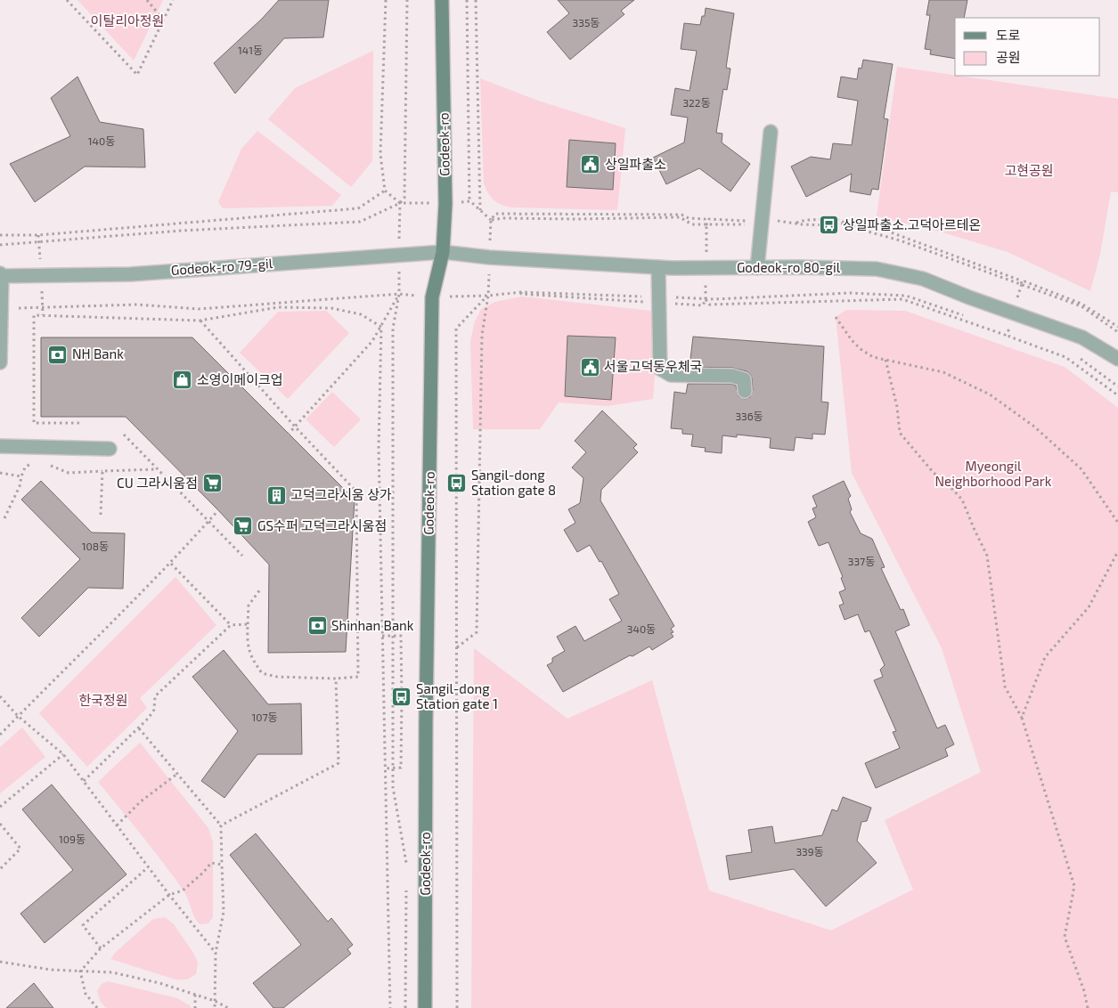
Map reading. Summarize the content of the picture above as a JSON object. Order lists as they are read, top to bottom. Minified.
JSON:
{"streets":{"main road":["Godeok-ro"],"street":["Godeok-ro 79-gil","Godeok-ro 80-gil"]},"crossings":[["Godeok-ro","Godeok-ro 79-gil"],["Godeok-ro","Godeok-ro 80-gil"],["Godeok-ro 79-gil","Godeok-ro 80-gil"]],"parks":["이탈리아정원","고현공원","Myeongil Neighborhood Park","한국정원"],"places":{"public building":["상일파출소","서울고덕동우체국"],"bus stop":["상일파출소.고덕아르테온","Sangil-dong Station gate 8","Sangil-dong Station gate 1"],"bank":["NH Bank","Shinhan Bank"],"shop":["소영이메이크업"],"supermarket":["CU 그라시움점","GS수퍼 고덕그라시움점"],"building":["고덕그라시움 상가"]},"house_numbers":["335동","141동","322동","140동","336동","108동","337동","340동","107동","109동","339동"],"legend":["도로","공원"]}
